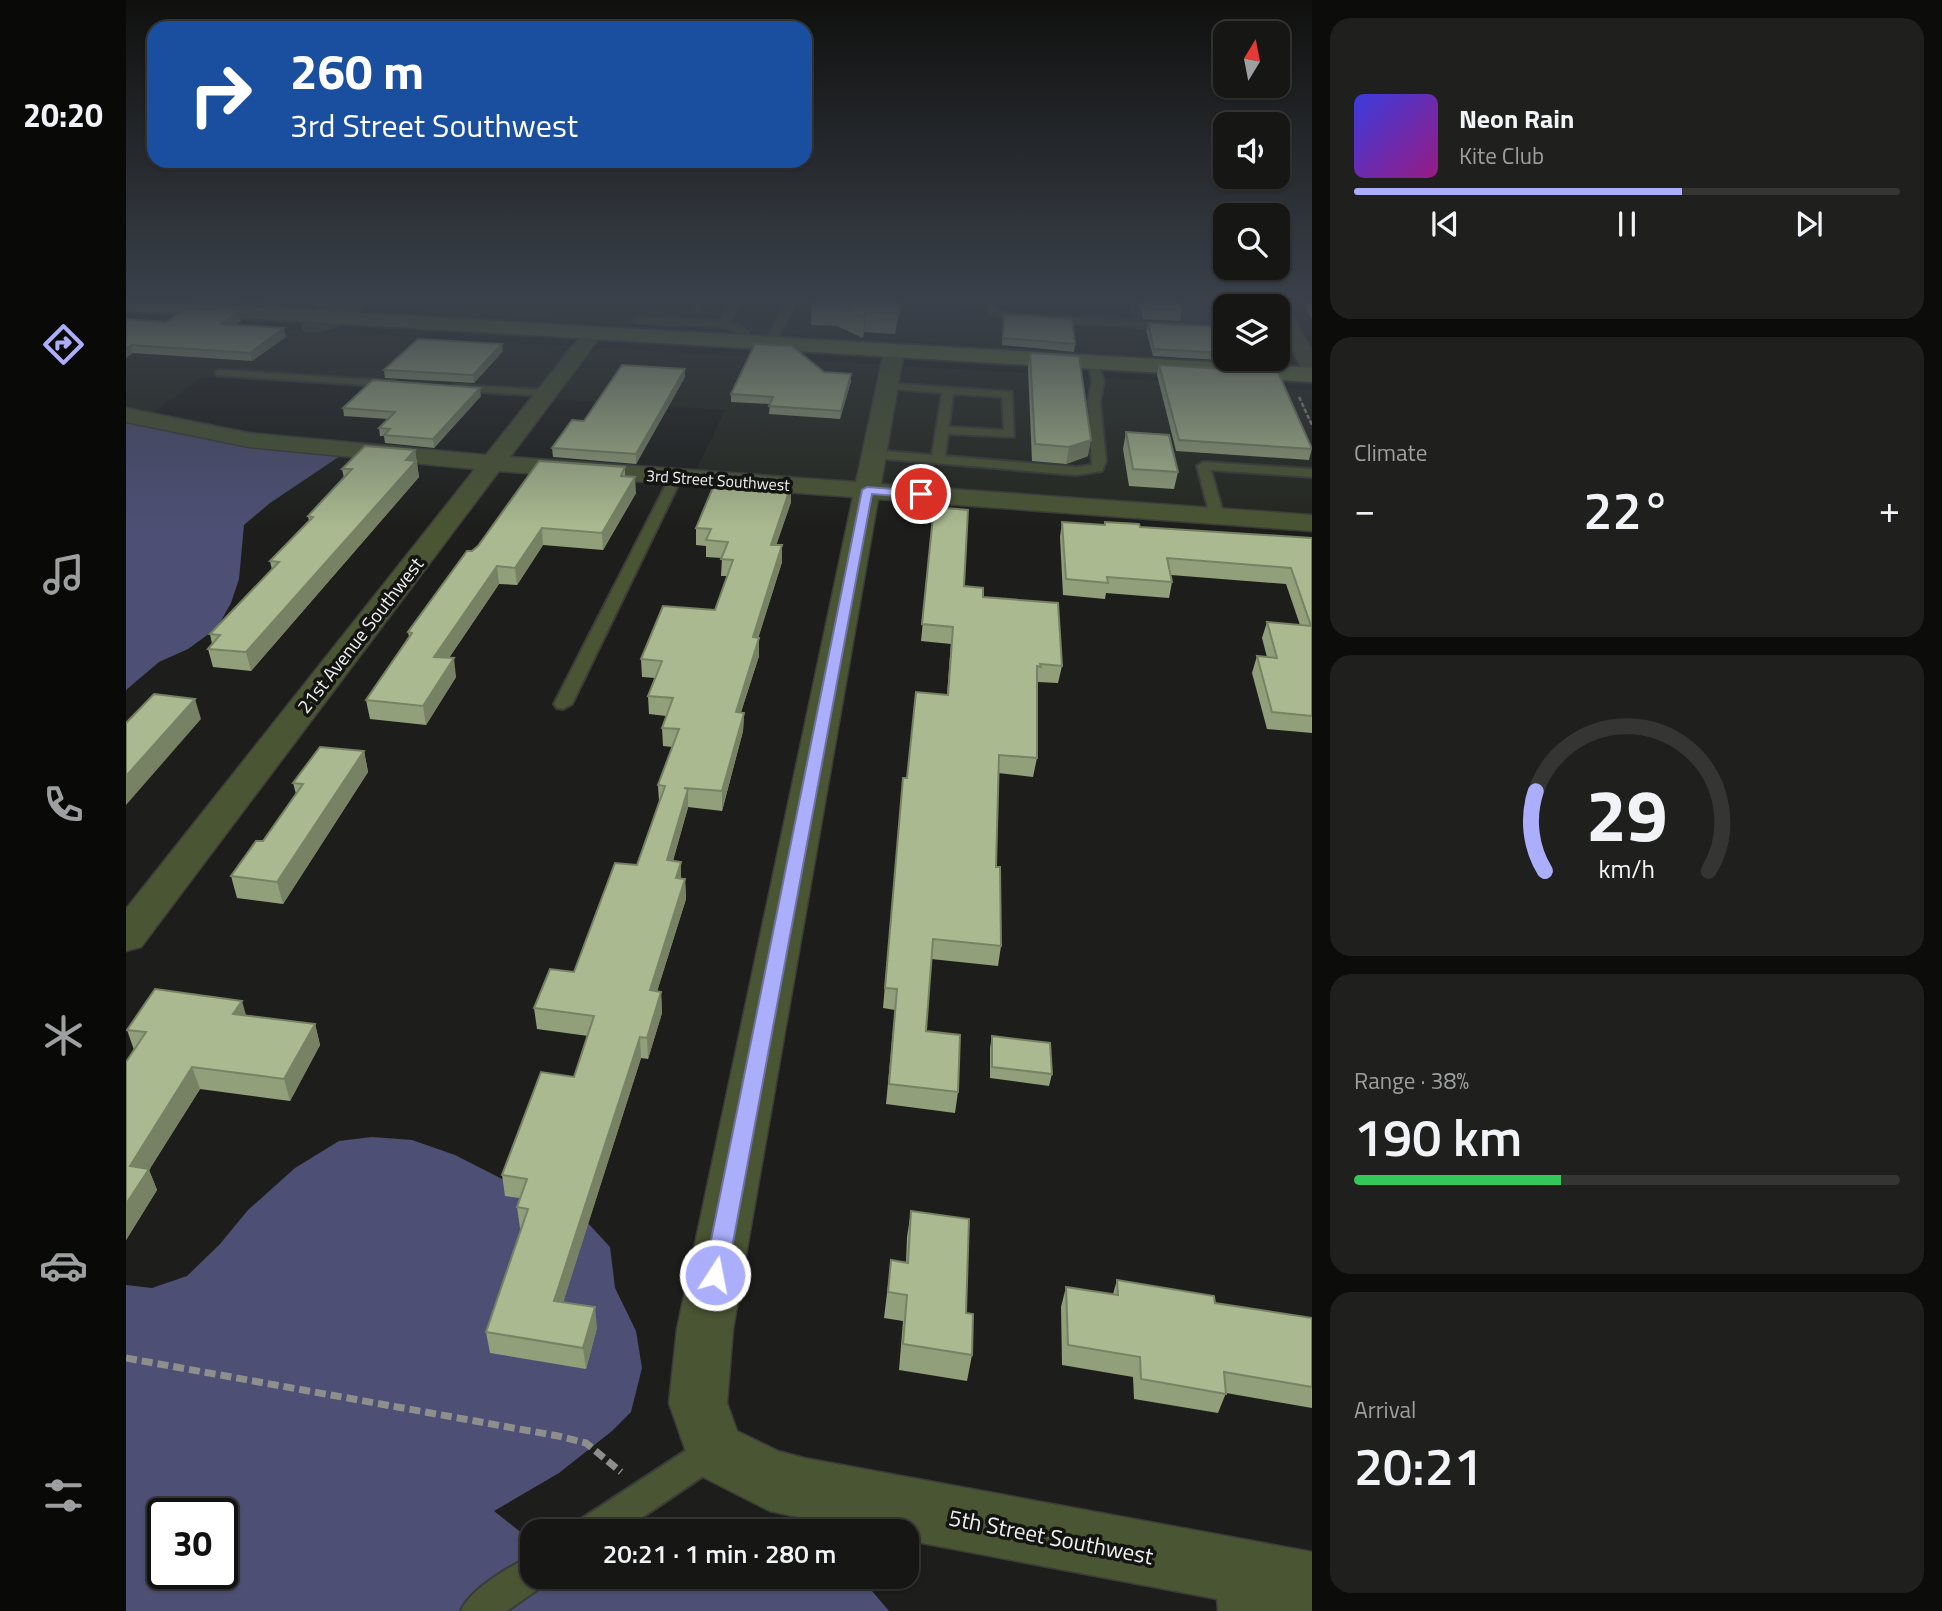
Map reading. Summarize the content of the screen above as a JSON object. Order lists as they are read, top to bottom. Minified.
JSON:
{"streets":{"street":["3rd Street Southwest","21st Avenue Southwest","5th Street Southwest"]},"crossings":[["3rd Street Southwest","21st Avenue Southwest"]],"north":"top","page":{"tabs":"20:20","turn":["260 m","3rd Street Southwest"],"song":["Neon Rain","Kite Club"],"tile":["Climate",["Range · 38%","190 km"],["Arrival","20:21"]],"heat":["−","22°","+"],"limit":"30","trip":"20:21 · 1 min · 280 m","gauge":["29","km/h"]}}
